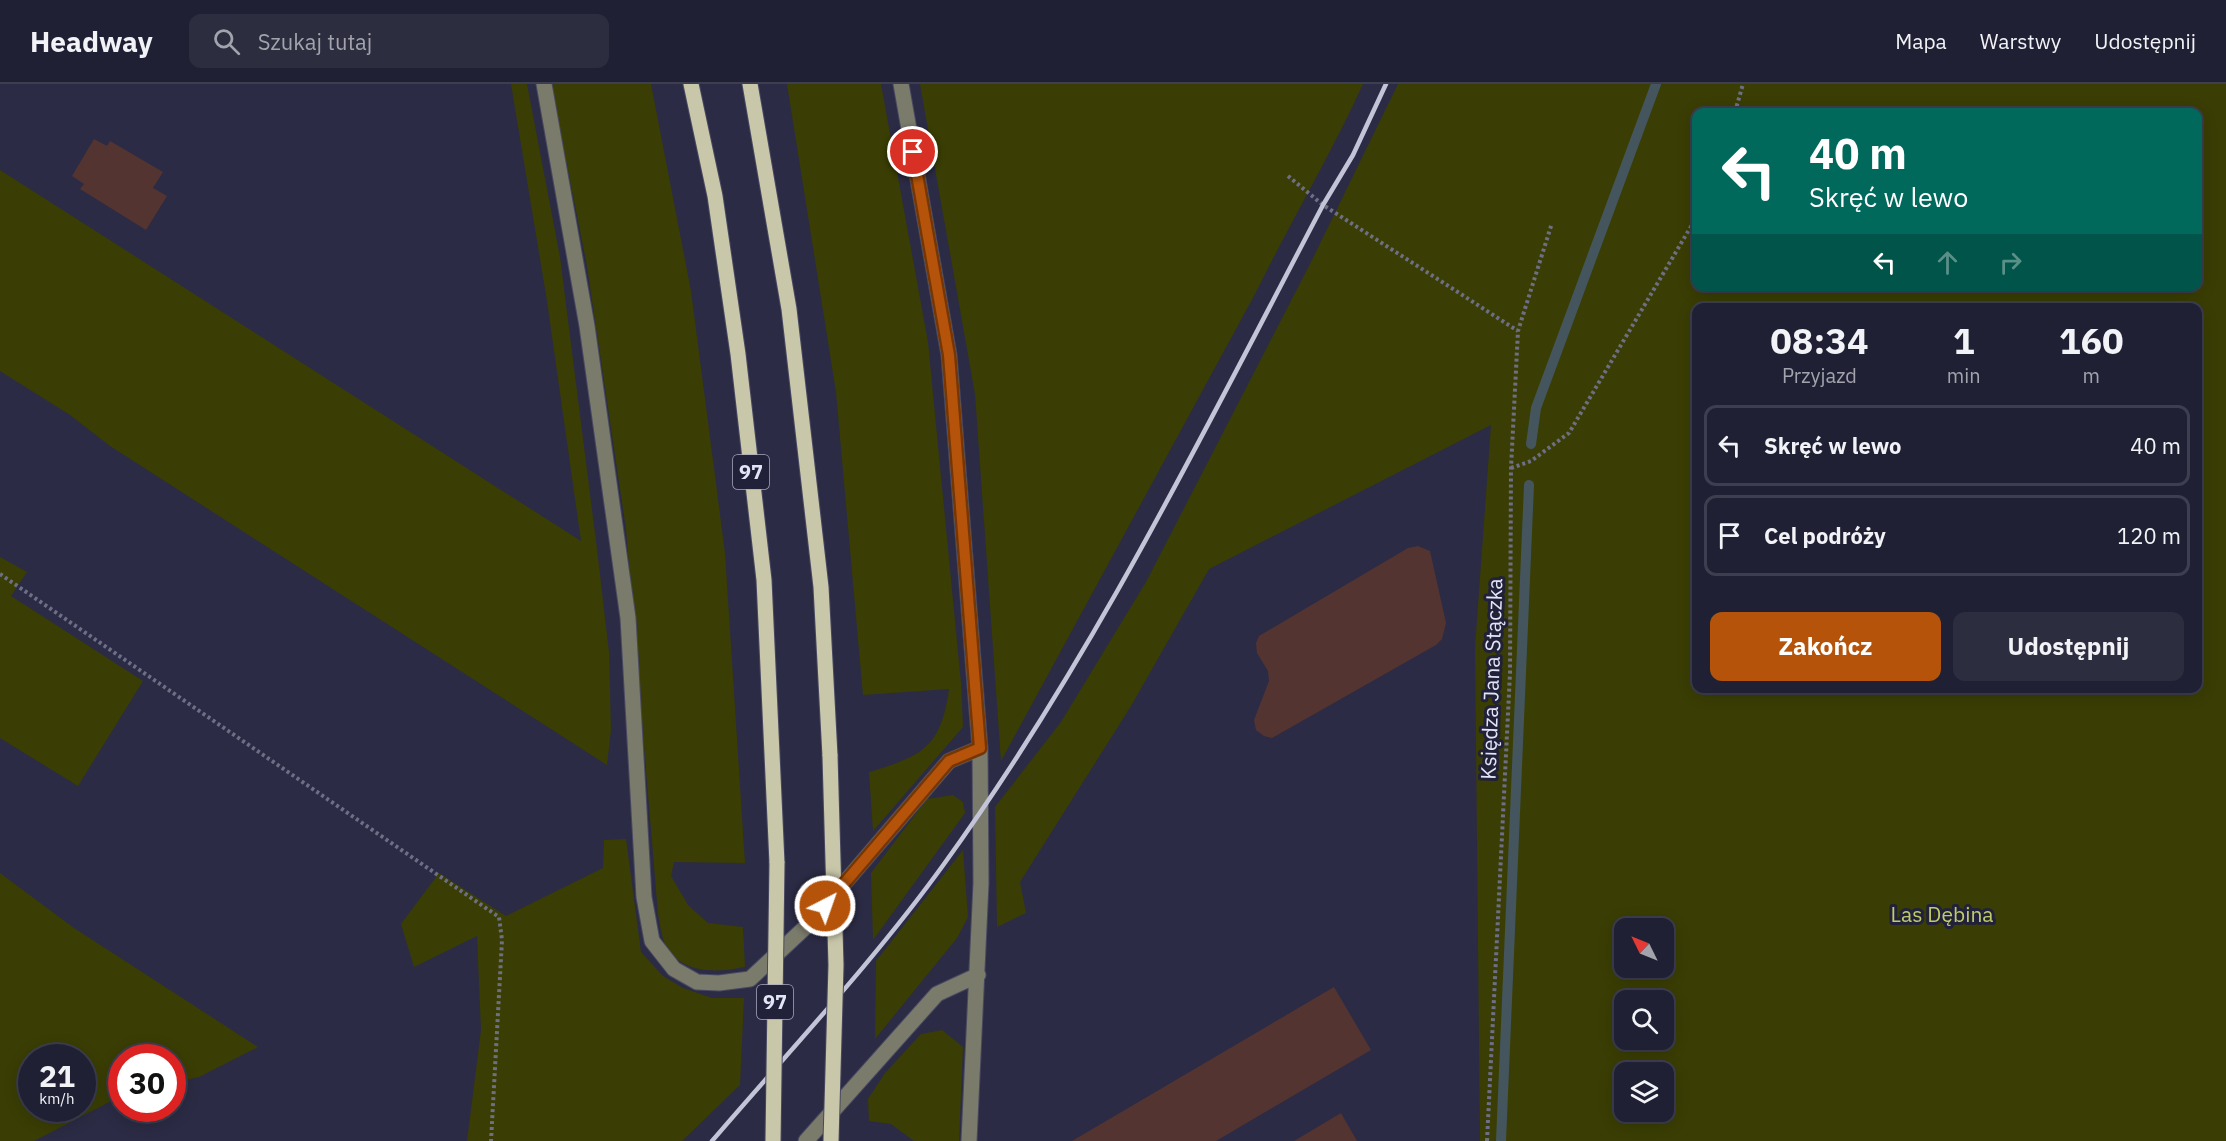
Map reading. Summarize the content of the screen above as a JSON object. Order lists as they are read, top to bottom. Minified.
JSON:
{"streets":{"main road":["97"],"path":["Księdza Jana Stączka"]},"parks":["Las Dębina"],"north":"top left","page":{"header":"Headway","search":"Szukaj tutaj","nav":["Mapa","Warstwy","Udostępnij"],"turn":["40 m","Skręć w lewo"],"eta":["08:34","Przyjazd","1","min","160","m"],"list":[{"name":"Skręć w lewo","value":"40 m"},{"name":"Cel podróży","value":"120 m"}],"buttons":["Zakończ","Udostępnij"],"speed":"21 km/h","limit":"30"}}
